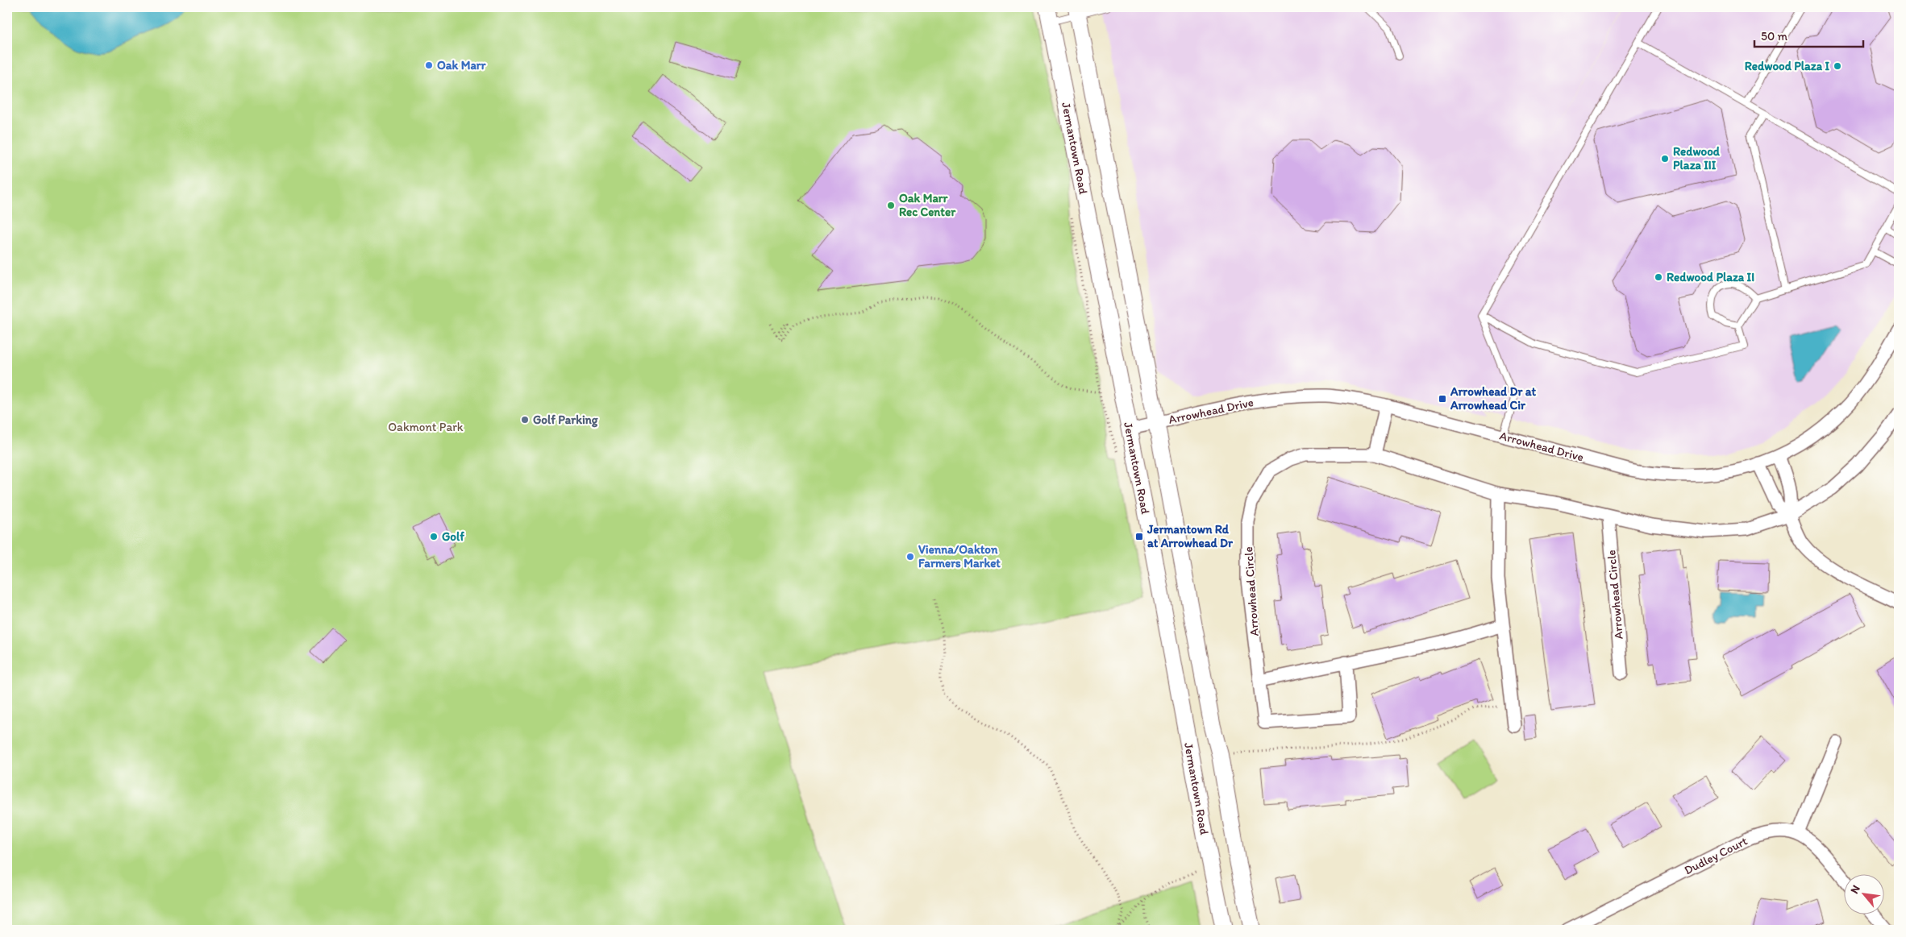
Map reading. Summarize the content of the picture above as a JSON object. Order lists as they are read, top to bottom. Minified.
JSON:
{"streets":{"main road":["Jermantown Road"],"street":["Arrowhead Drive","Arrowhead Circle","Dudley Court"]},"crossings":[["Jermantown Road","Arrowhead Drive"]],"parks":["Oakmont Park"],"places":{"other":["Oak Marr","Redwood Plaza I","Redwood Plaza III","Oak Marr Rec Center","Redwood Plaza II","Golf Parking","Golf","Vienna/Oakton Farmers Market"],"transit":["Arrowhead Dr at Arrowhead Cir","Jermantown Rd at Arrowhead Dr"]},"scale_bar":"50 m","north":"top left"}
